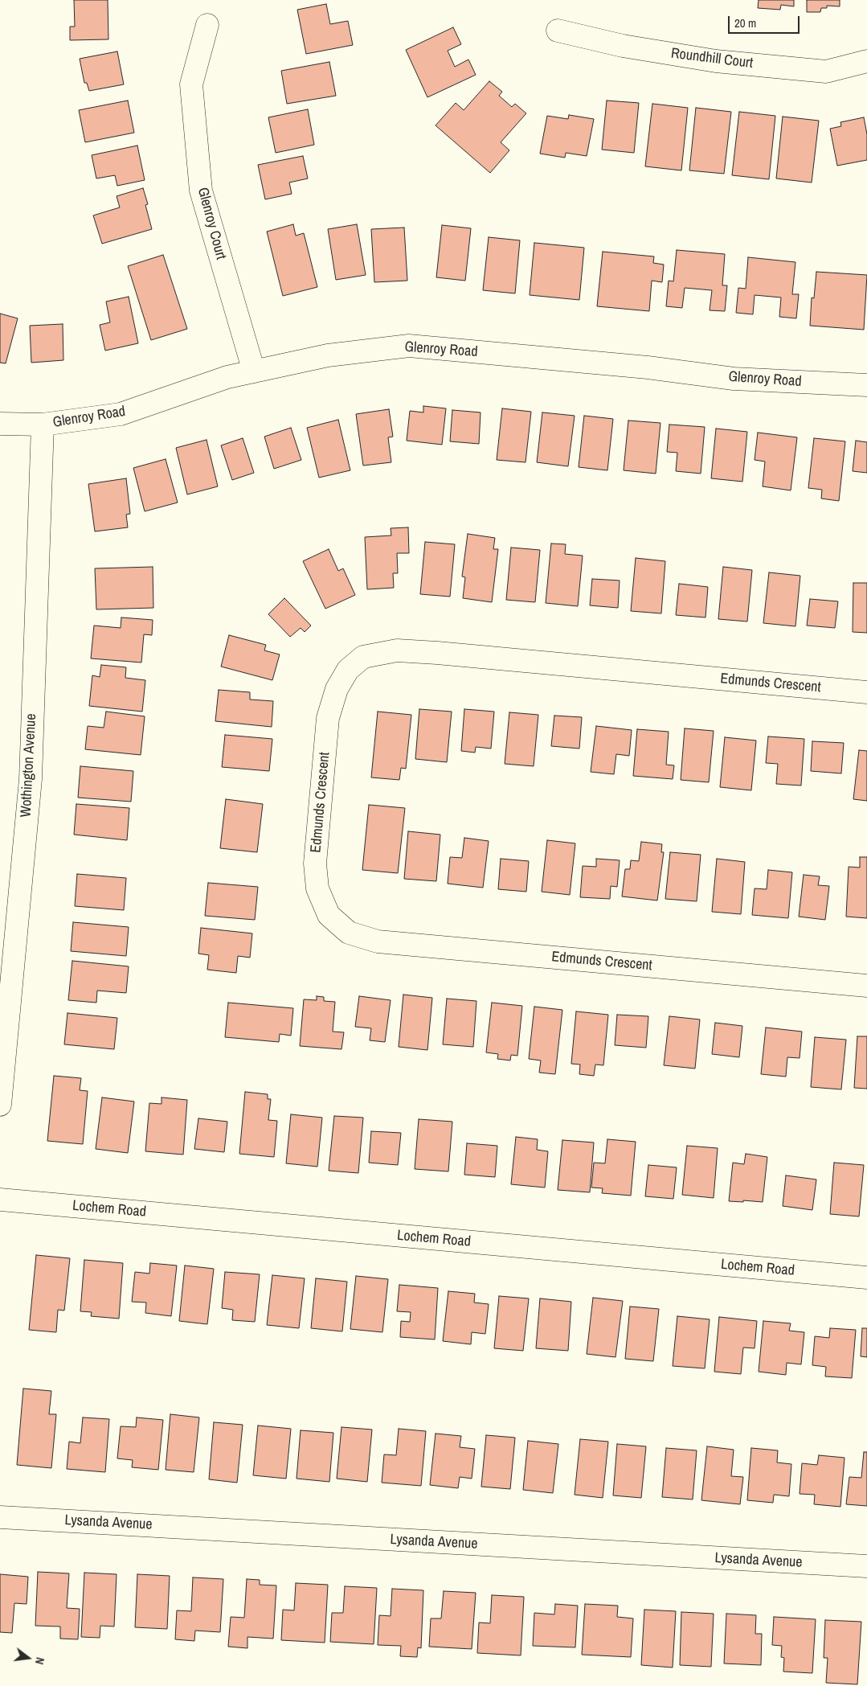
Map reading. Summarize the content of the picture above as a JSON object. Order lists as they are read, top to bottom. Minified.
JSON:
{"streets":{"street":["Roundhill Court","Glenroy Court","Glenroy Road","Edmunds Crescent","Wothington Avenue","Lochem Road","Lysanda Avenue"]},"crossings":[["Glenroy Court","Glenroy Road"],["Glenroy Road","Wothington Avenue"]],"scale_bar":"20 m","north":"right"}
